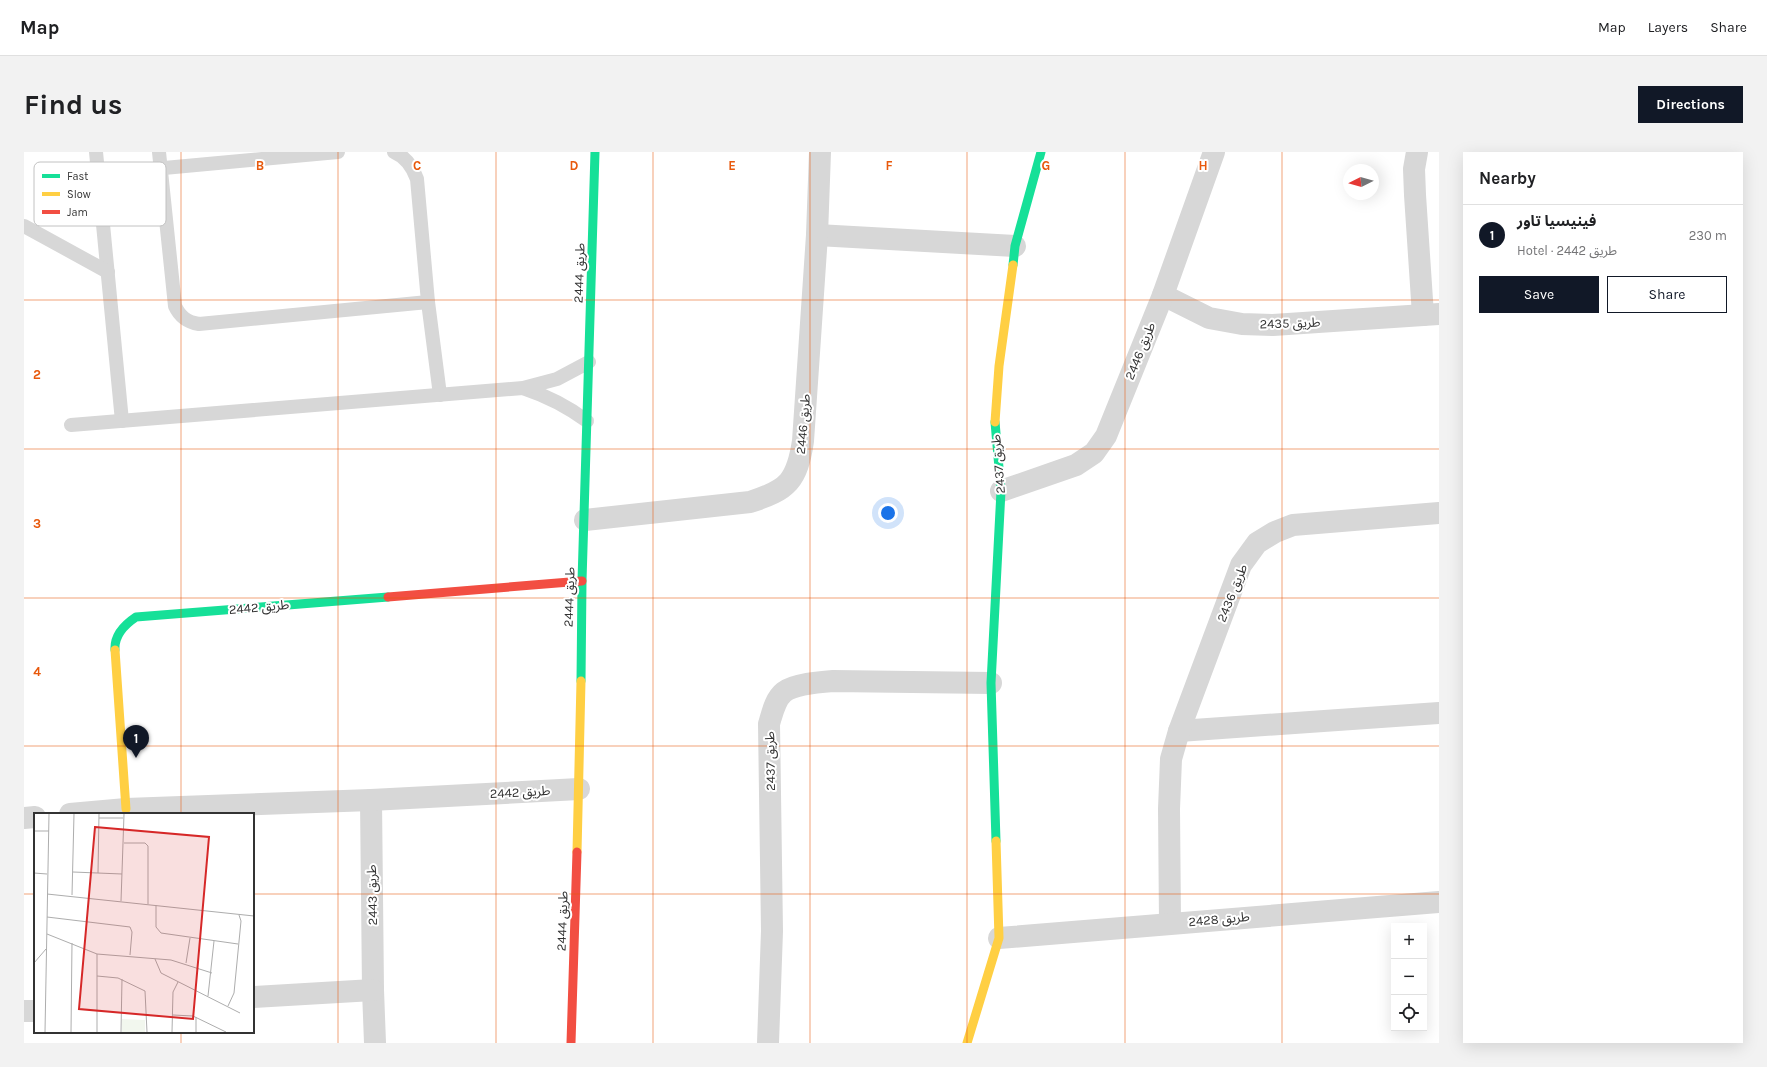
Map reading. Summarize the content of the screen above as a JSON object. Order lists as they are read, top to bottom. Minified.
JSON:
{"streets":{"street":["طريق 2444","طريق 2435","طريق 2446","طريق 2437","طريق 2436","طريق 2442","طريق 2443","طريق 2428"]},"crossings":[["طريق 2444","طريق 2446"],["طريق 2444","طريق 2442"],["طريق 2435","طريق 2446"],["طريق 2446","طريق 2437"],["طريق 2437","طريق 2428"],["طريق 2436","طريق 2428"],["طريق 2442","طريق 2443"]],"legend":["Fast","Slow","Jam"],"north":"left","page":{"header":"Map","nav":["Map","Layers","Share"],"buttons":["Directions",["Save","Share"]],"title":"Find us","heading":"Nearby","list":[{"mark":"1","name":"فينيسيا تاور","note":"Hotel · طريق 2442","value":"230 m"}],"pins":"1","map_buttons":["+","−"]},"grid":{"columns":["B","C","D","E","F","G","H"],"rows":["2","3","4"]}}
